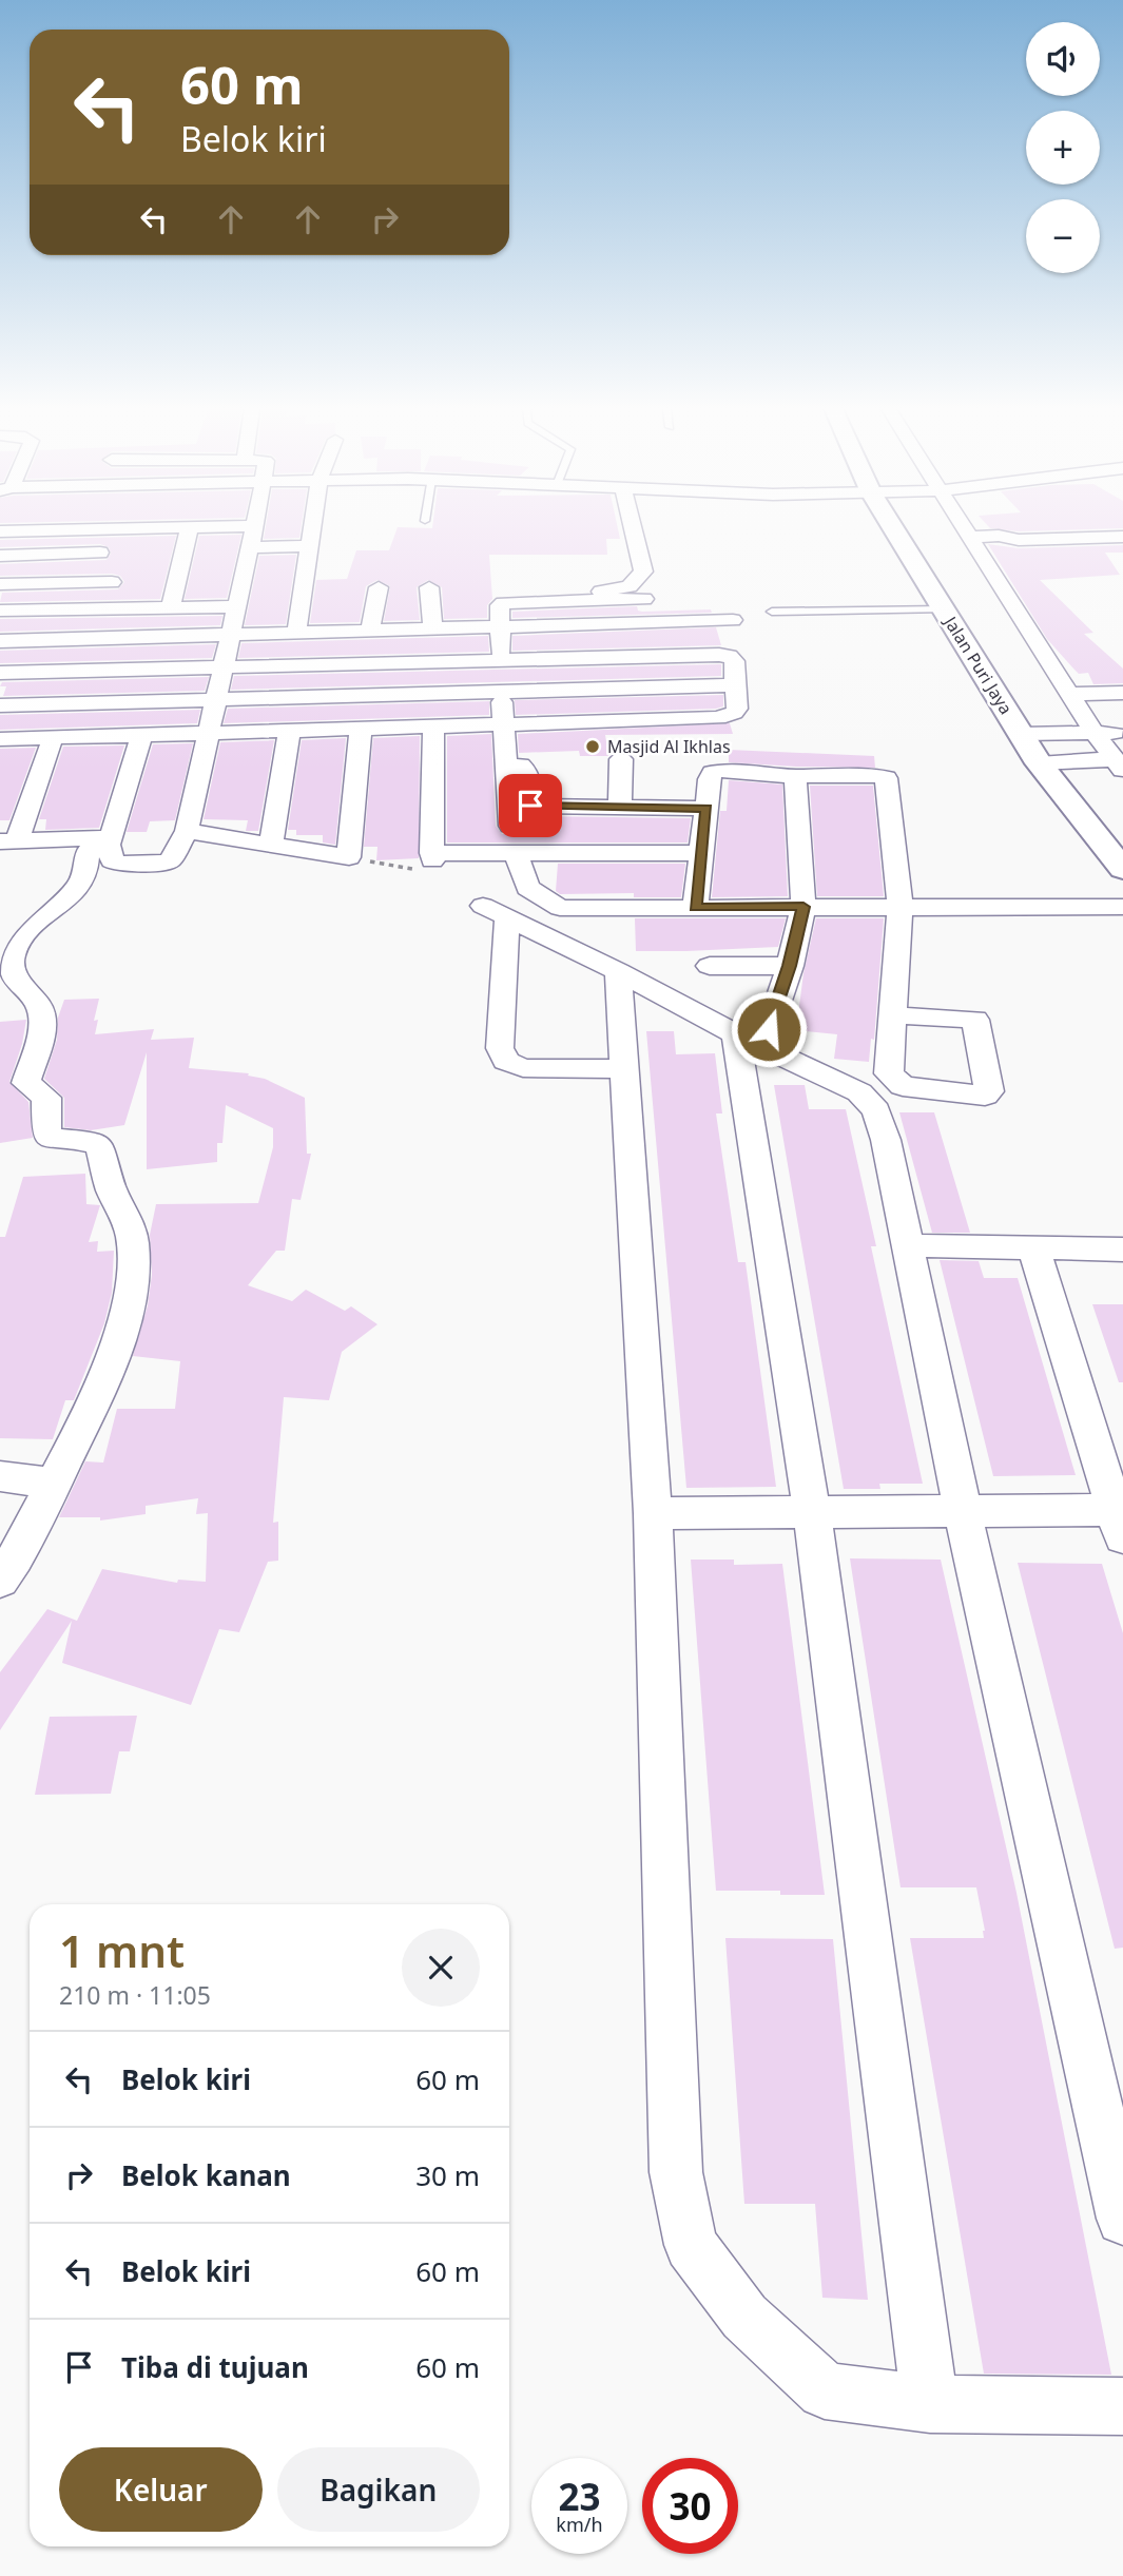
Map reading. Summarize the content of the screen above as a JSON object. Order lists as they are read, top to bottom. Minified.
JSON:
{"streets":{"street":["Jalan Puri Jaya"]},"places":["Masjid Al Ikhlas"],"page":{"map_buttons":["+","−"],"turn":["60 m","Belok kiri"],"heading":["1 mnt","210 m · 11:05"],"list":[{"name":"Belok kiri","value":"60 m"},{"name":"Belok kanan","value":"30 m"},{"name":"Belok kiri","value":"60 m"},{"name":"Tiba di tujuan","value":"60 m"}],"buttons":["Keluar","Bagikan"],"speed":"23 km/h","limit":"30"}}
